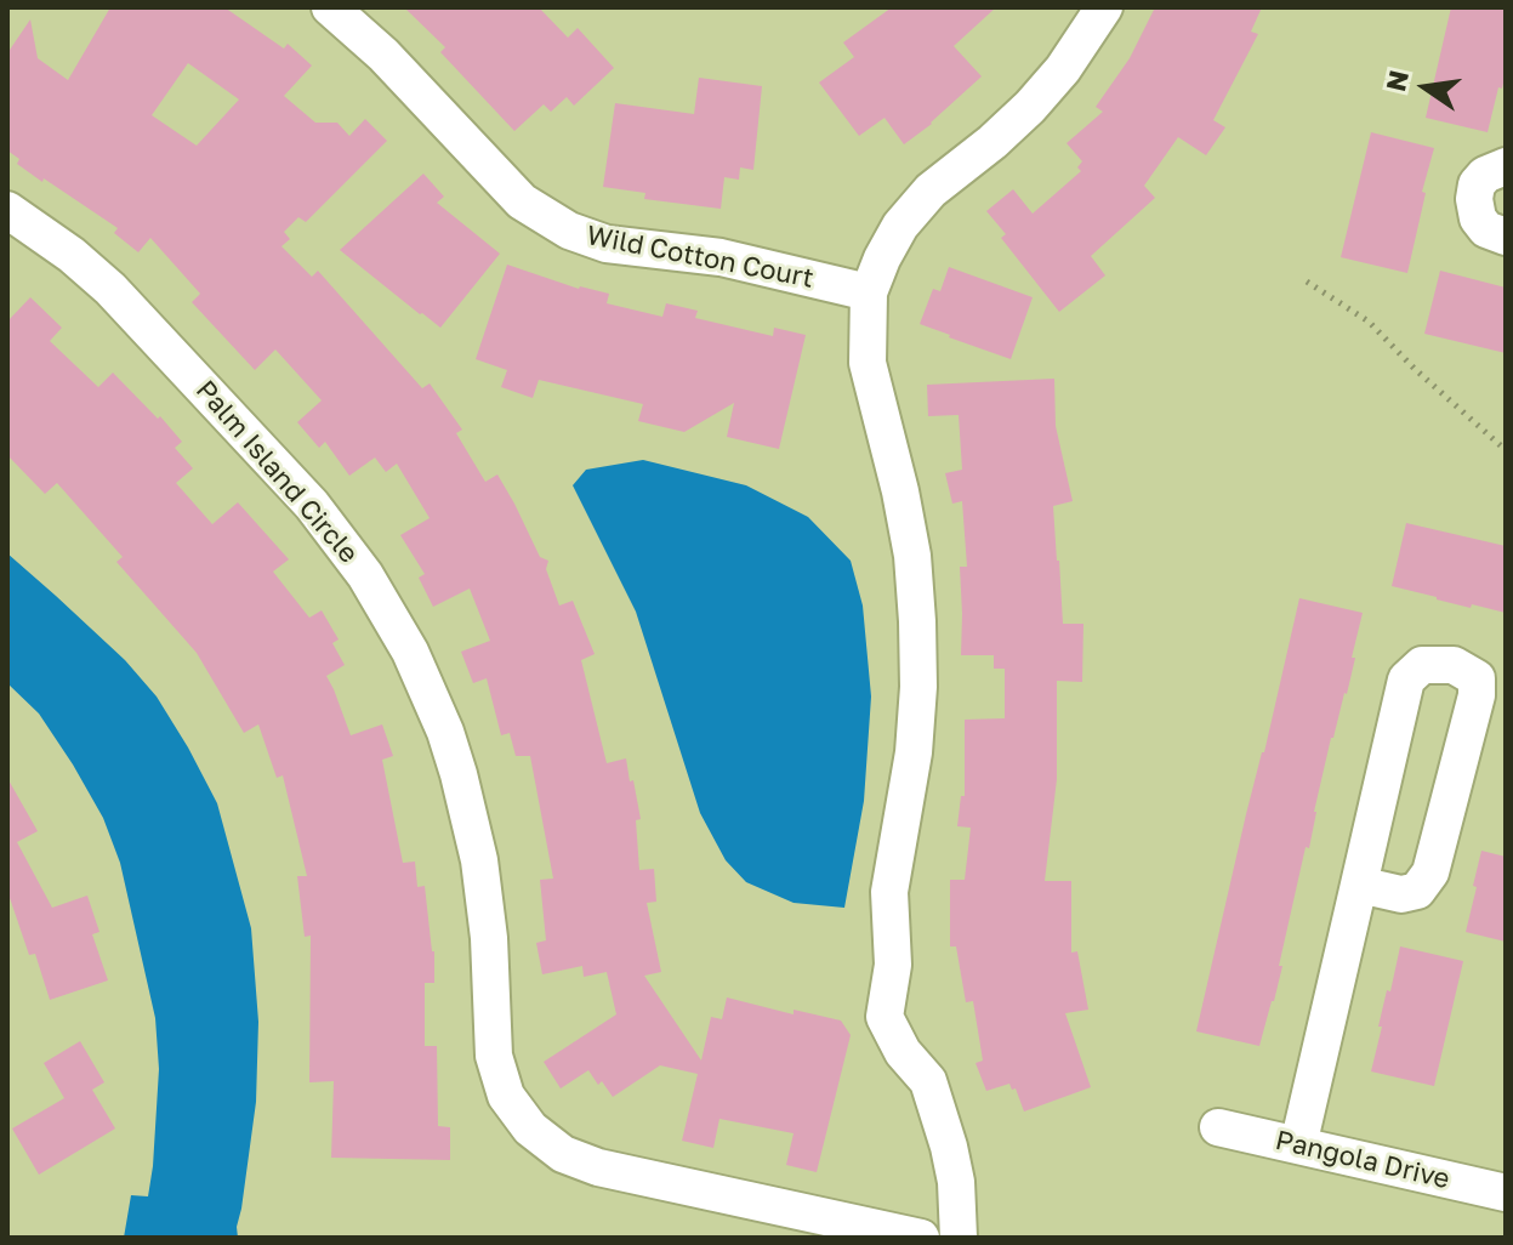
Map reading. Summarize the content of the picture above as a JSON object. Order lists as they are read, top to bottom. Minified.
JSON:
{"streets":{"street":["Wild Cotton Court","Palm Island Circle","Pangola Drive"]},"north":"left"}
